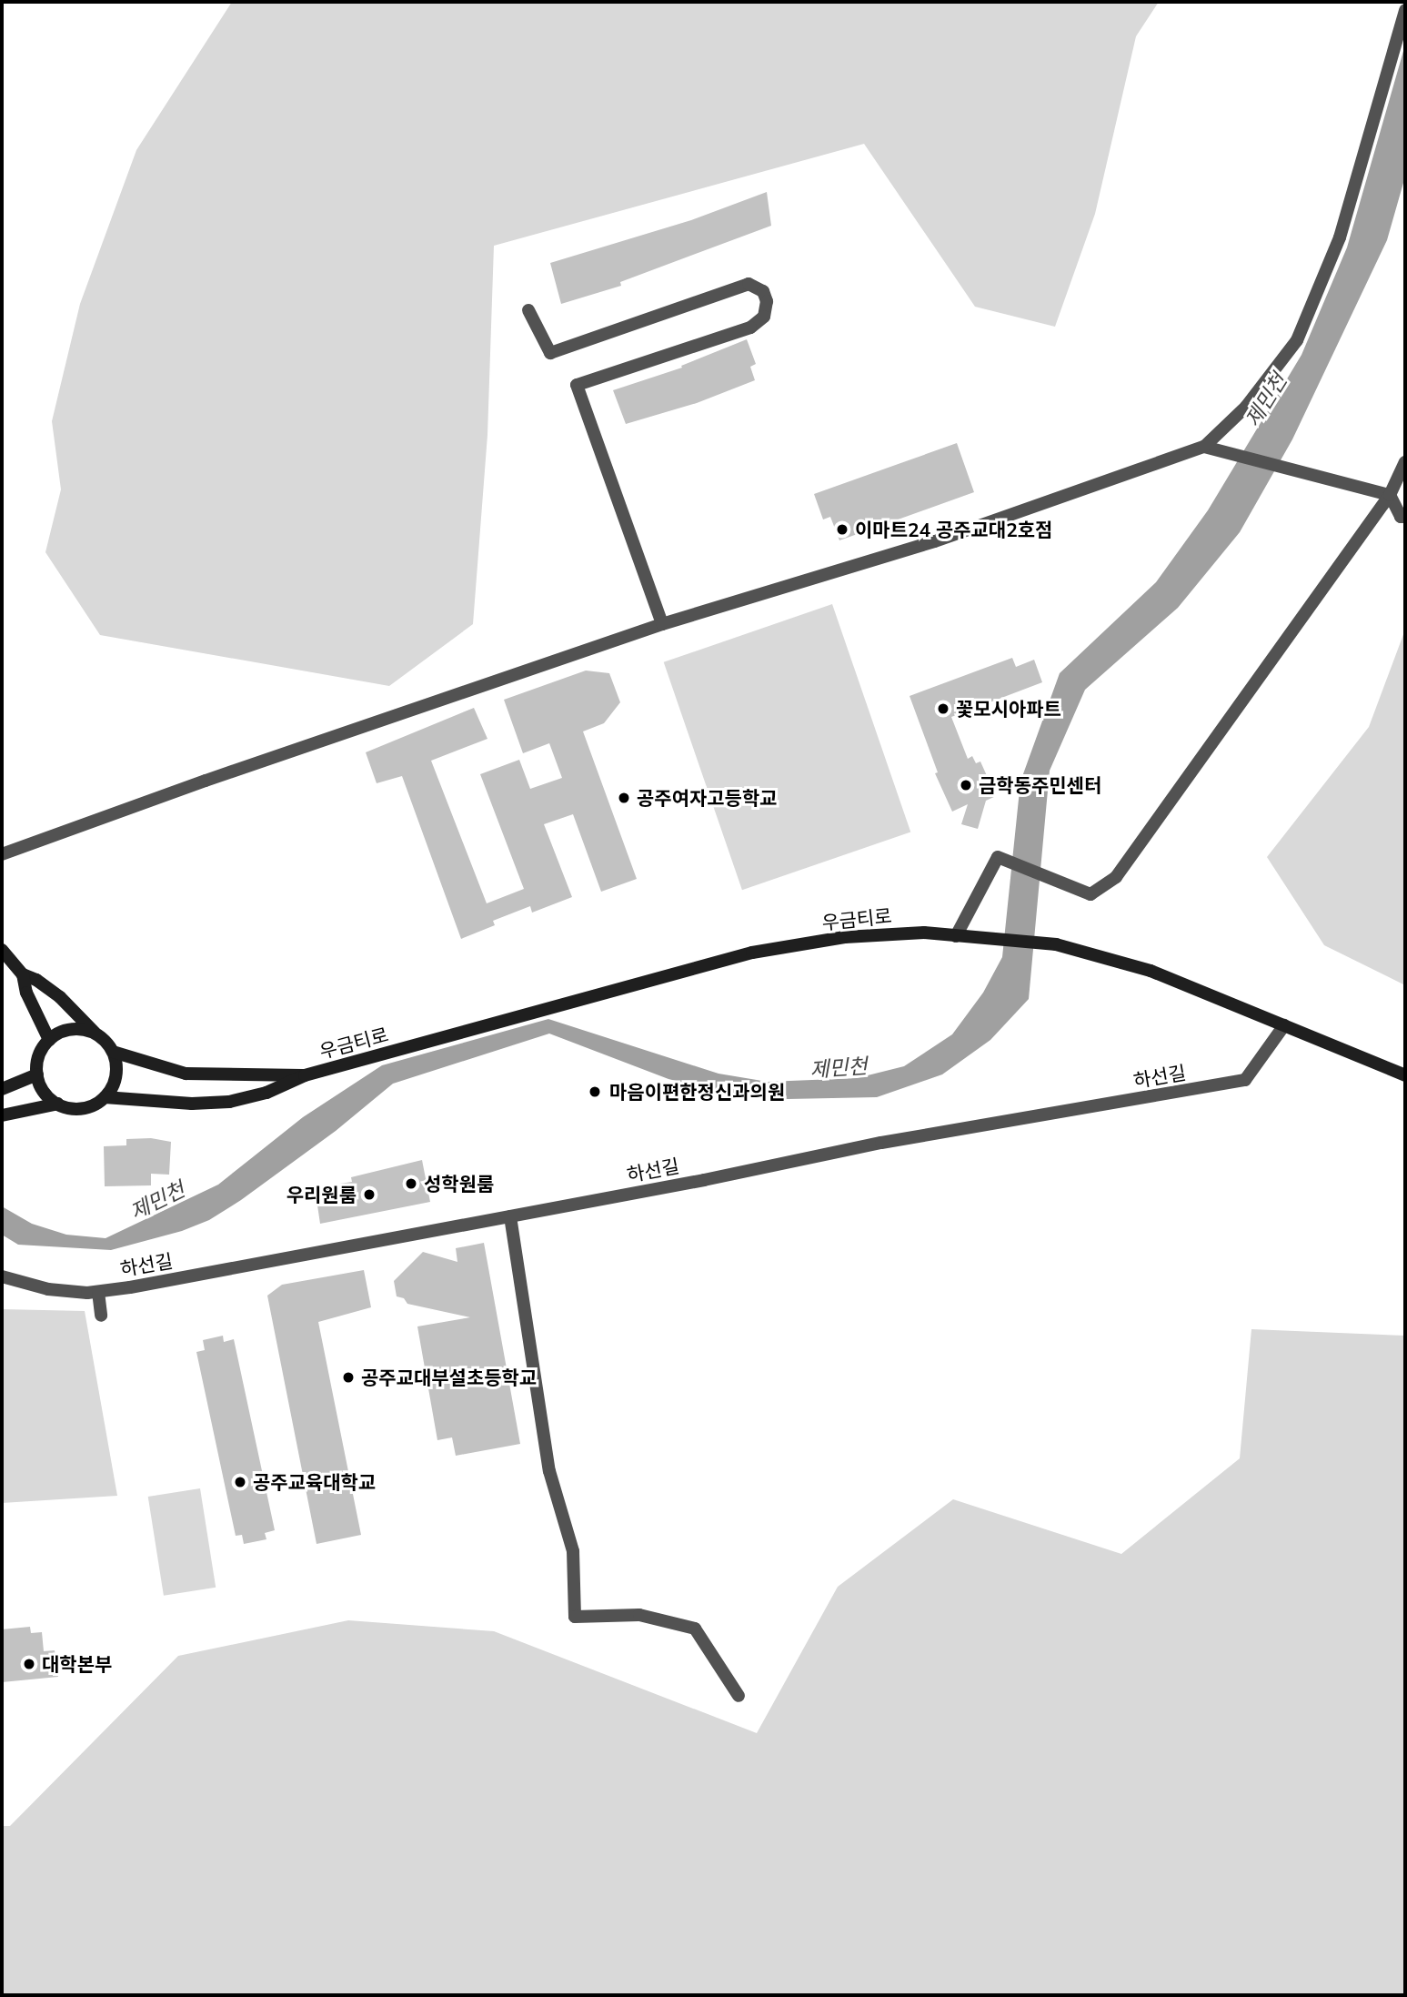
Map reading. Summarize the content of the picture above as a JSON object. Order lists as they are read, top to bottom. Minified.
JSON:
{"streets":{"main road":["우금티로"],"street":["하선길"]},"crossings":[["우금티로","하선길"]],"water":["제민천"],"places":["이마트24 공주교대2호점","꽃모시아파트","금학동주민센터","공주여자고등학교","마음이편한정신과의원","성학원룸","우리원룸","공주교대부설초등학교","공주교육대학교","대학본부"]}
